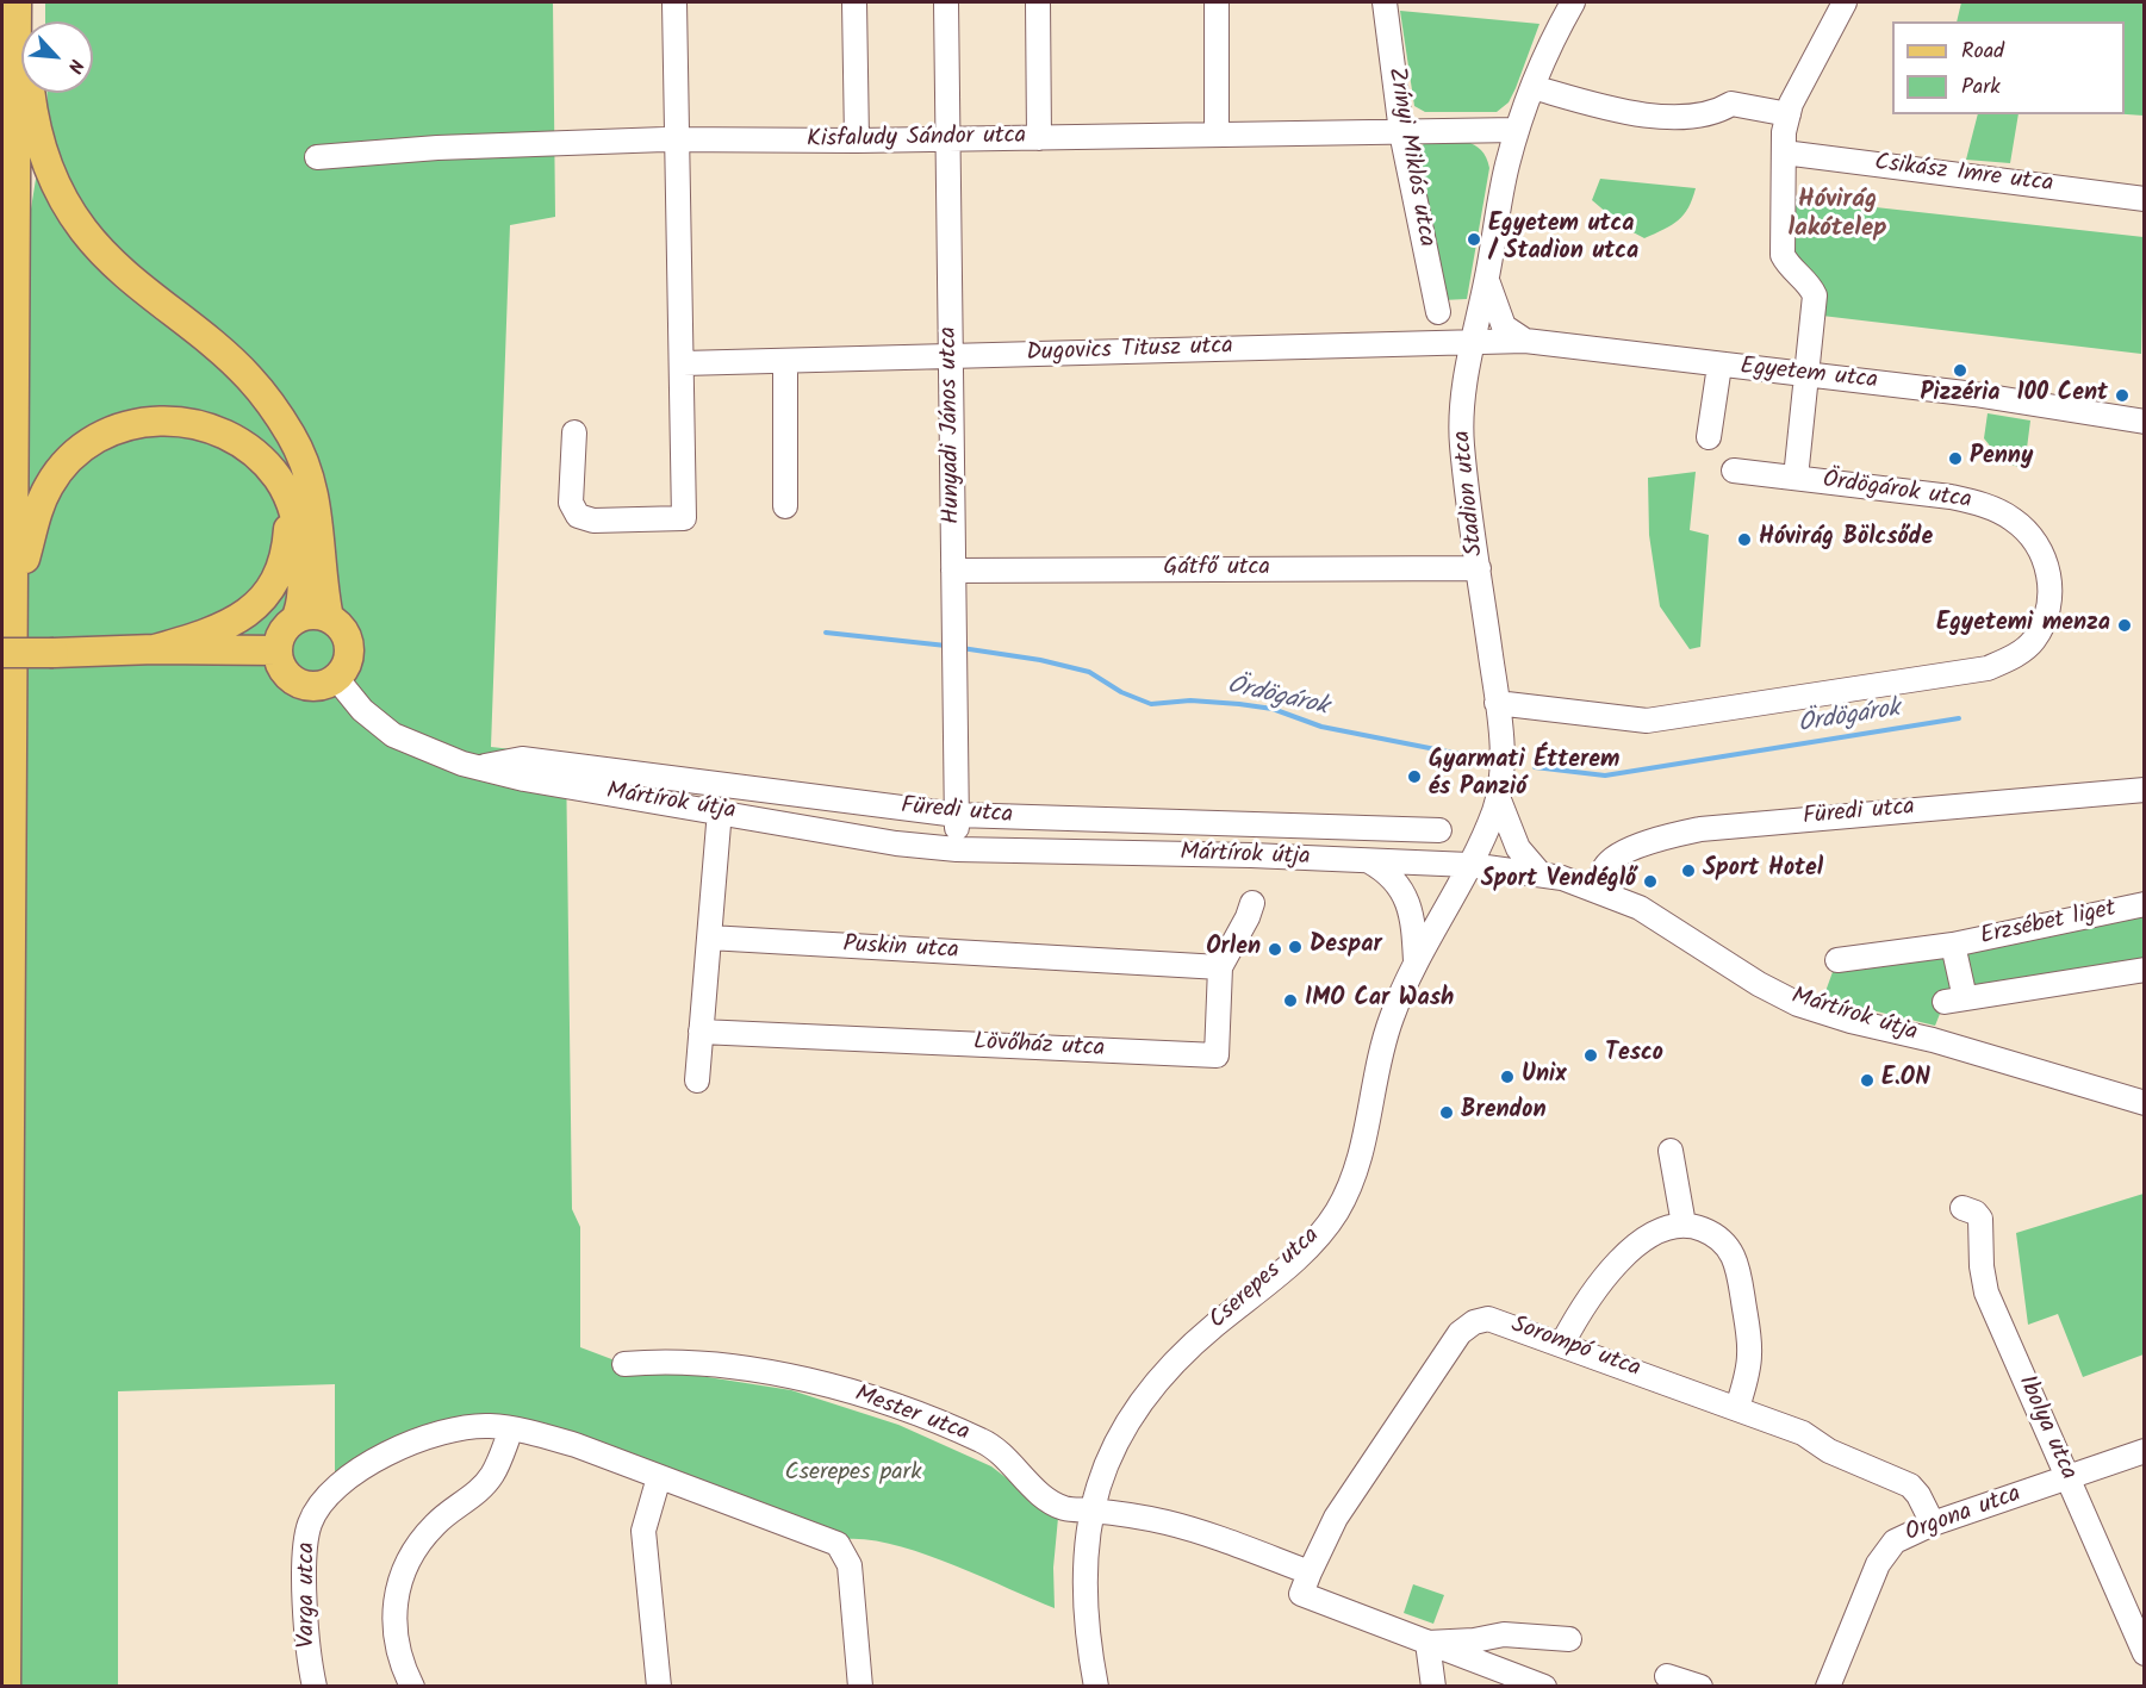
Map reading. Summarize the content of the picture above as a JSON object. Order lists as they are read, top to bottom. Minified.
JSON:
{"streets":{"street":["Kisfaludy Sándor utca","Zrínyi Miklós utca","Csikász Imre utca","Dugovics Titusz utca","Egyetem utca","Hunyadi János utca","Ördögárok utca","Stadion utca","Gátfő utca","Mártírok útja","Füredi utca","Erzsébet liget","Puskin utca","Lövőház utca","Cserepes utca","Sorompó utca","Mester utca","Ibolya utca","Orgona utca","Varga utca"]},"crossings":[["Kisfaludy Sándor utca","Zrínyi Miklós utca"],["Kisfaludy Sándor utca","Hunyadi János utca"],["Kisfaludy Sándor utca","Stadion utca"],["Dugovics Titusz utca","Egyetem utca"],["Dugovics Titusz utca","Hunyadi János utca"],["Dugovics Titusz utca","Stadion utca"],["Egyetem utca","Stadion utca"],["Hunyadi János utca","Gátfő utca"],["Hunyadi János utca","Mártírok útja"],["Hunyadi János utca","Füredi utca"],["Ördögárok utca","Stadion utca"],["Stadion utca","Gátfő utca"],["Stadion utca","Mártírok útja"],["Stadion utca","Cserepes utca"],["Mártírok útja","Füredi utca"],["Mártírok útja","Cserepes utca"],["Puskin utca","Lövőház utca"],["Cserepes utca","Mester utca"],["Sorompó utca","Mester utca"],["Sorompó utca","Orgona utca"],["Ibolya utca","Orgona utca"]],"districts":["Hóvirág lakótelep"],"water":["Ördögárok"],"parks":["Cserepes park"],"places":["Egyetem utca / Stadion utca","Pizzéria","100 Cent","Penny","Hóvirág Bölcsőde","Egyetemi menza","Gyarmati Étterem és Panzió","Sport Hotel","Sport Vendéglő","Despar","Orlen","IMO Car Wash","Tesco","Unix","E.ON","Brendon"],"legend":["Road","Park"],"north":"bottom right"}
